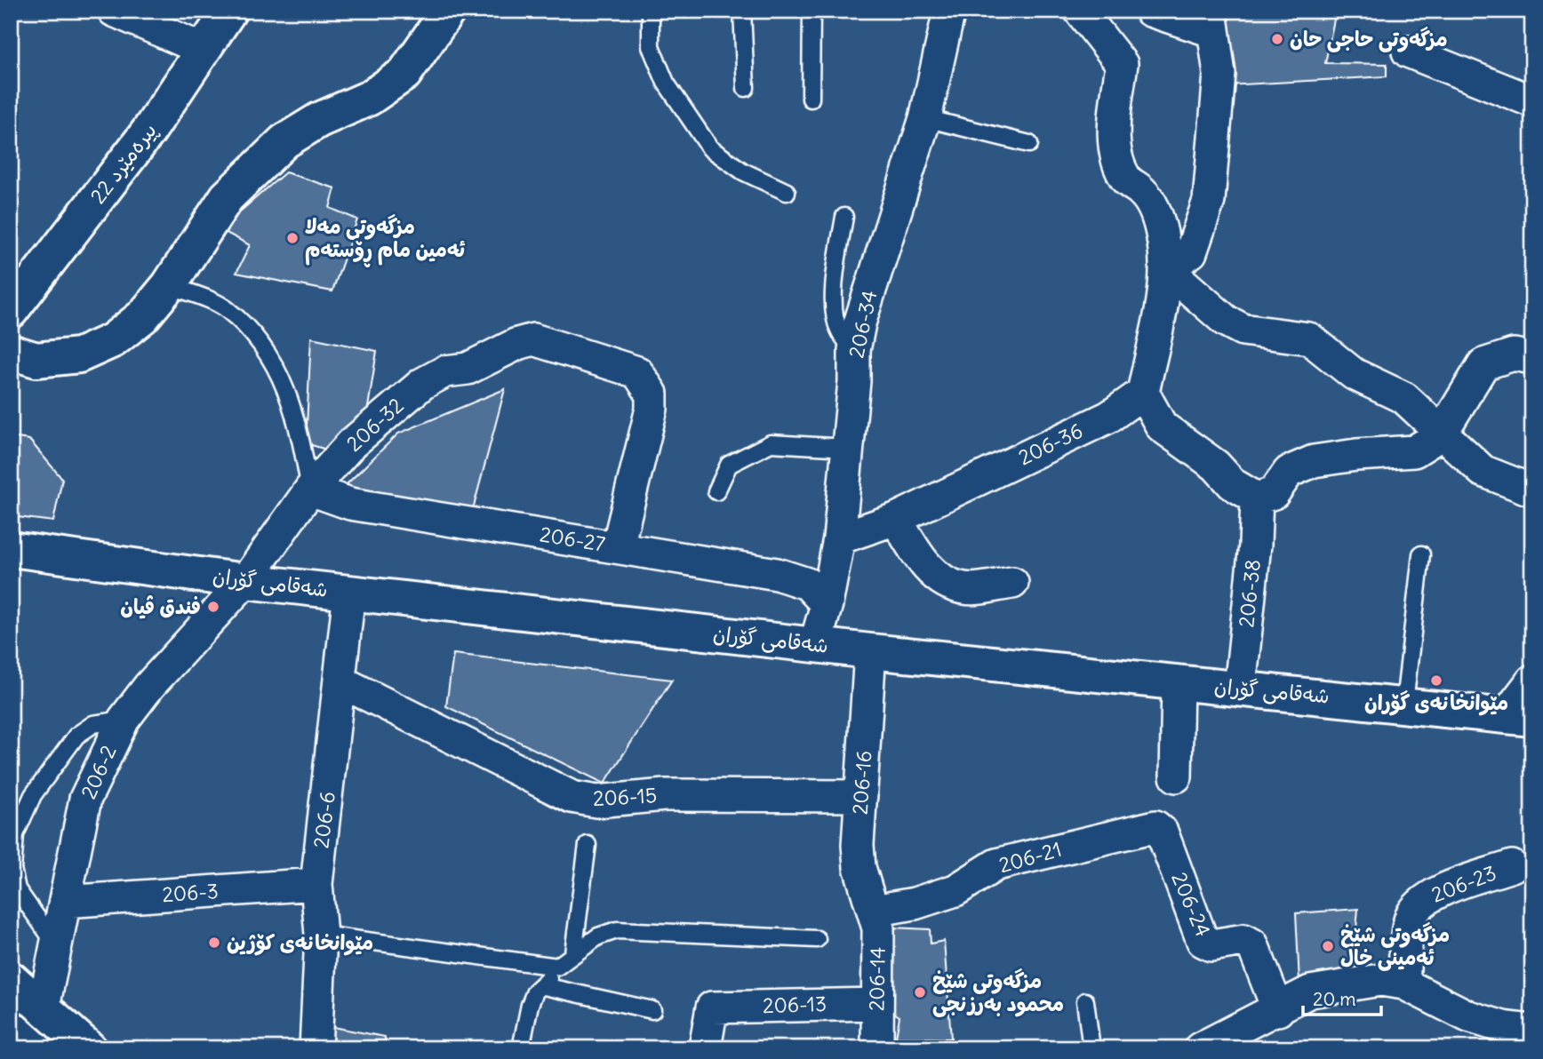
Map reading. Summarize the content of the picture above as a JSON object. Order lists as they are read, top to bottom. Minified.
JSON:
{"streets":{"main road":["22 پیرەمێرد","شەقامی گۆران"],"street":["206-34","206-32","206-36","206-27","206-38","206-2","206-16","206-15","206-6","206-21","206-23","206-3","206-24","206-14","206-13"]},"crossings":[["206-34","206-36"],["206-34","206-27"],["206-34","شەقامی گۆران"],["206-32","206-27"],["206-32","شەقامی گۆران"],["206-32","206-2"],["شەقامی گۆران","206-38"],["شەقامی گۆران","206-2"],["شەقامی گۆران","206-16"],["شەقامی گۆران","206-6"],["206-2","206-3"],["206-16","206-15"],["206-16","206-21"],["206-16","206-14"],["206-15","206-6"],["206-6","206-3"],["206-21","206-24"],["206-21","206-14"],["206-14","206-13"]],"places":["مزگەوتی حاجی حان","مزگەوتی مەلا ئەمین مام ڕۆستەم","فندق ڤيان","مێوانخانەی گۆران","مێوانخانەی کۆژین","مزگەوتی شێخ ئەمینی خال","مزگەوتی شێخ محمود بەرزنجی"],"scale_bar":"20 m"}
